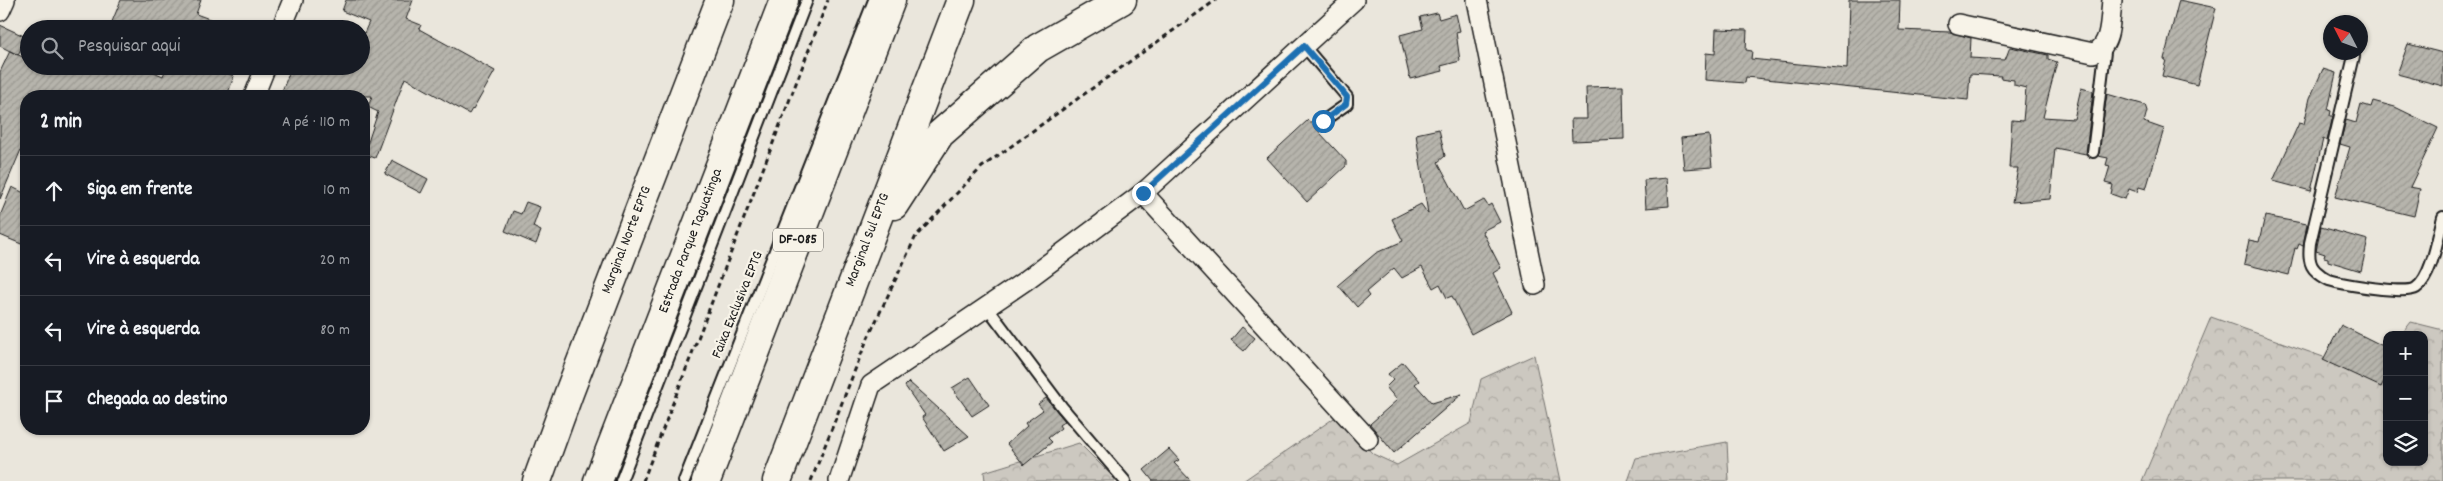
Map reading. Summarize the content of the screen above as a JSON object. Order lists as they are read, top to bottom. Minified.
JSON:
{"streets":{"main road":["Marginal Norte EPTG","DF-085","Marginal Sul EPTG","Estrada Parque Taguatinga"],"lane":["Faixa Exclusiva EPTG"]},"north":"top left","page":{"search":"Pesquisar aqui","heading":["2 min","A pé · 110 m"],"list":[["Siga em frente","10 m"],["Vire à esquerda","20 m"],["Vire à esquerda","80 m"],"Chegada ao destino"],"map_buttons":["+","−"]}}
